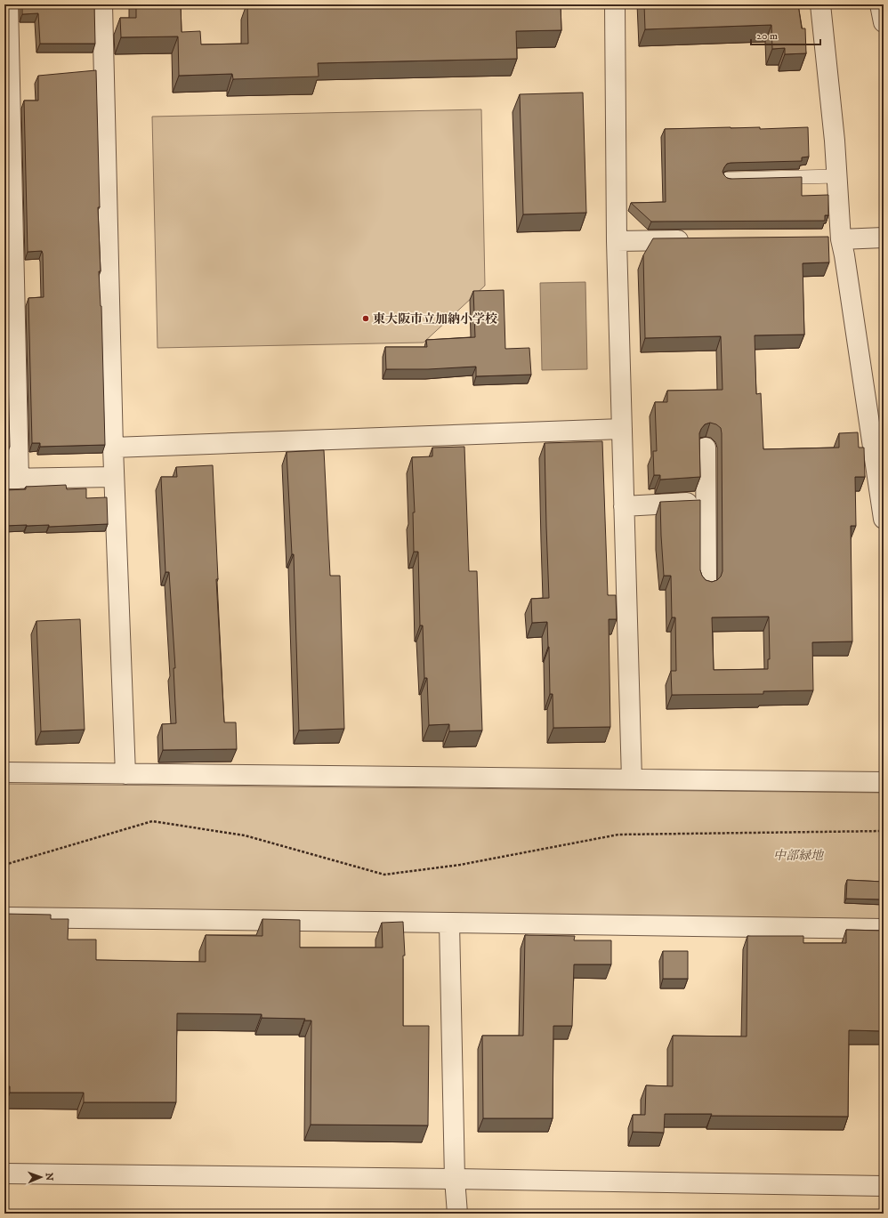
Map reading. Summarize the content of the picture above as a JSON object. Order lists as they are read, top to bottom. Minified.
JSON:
{"parks":["中部緑地"],"places":["東大阪市立加納小学校"],"scale_bar":"20 m","north":"right"}
